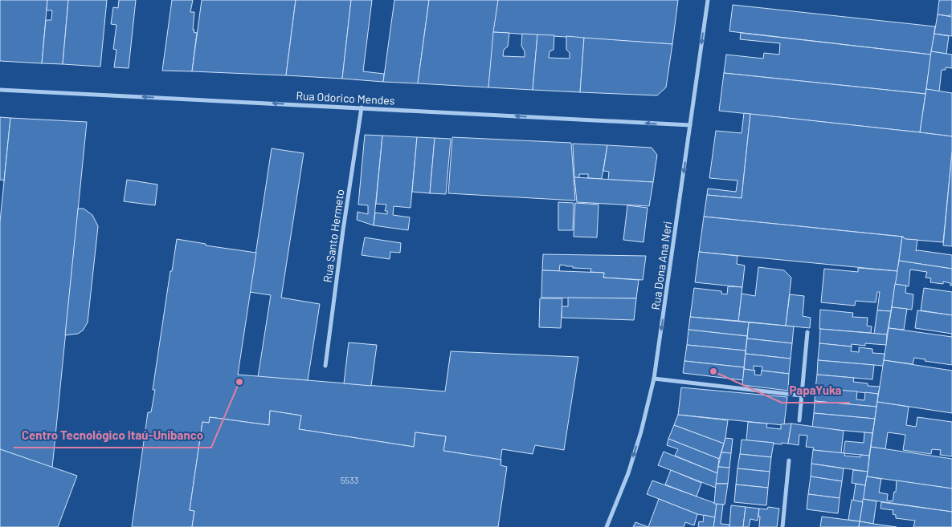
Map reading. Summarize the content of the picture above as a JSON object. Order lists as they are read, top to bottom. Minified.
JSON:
{"streets":{"street":["Rua Odorico Mendes","Rua Santo Hermeto","Rua Dona Ana Neri"]},"crossings":[["Rua Odorico Mendes","Rua Santo Hermeto"],["Rua Odorico Mendes","Rua Dona Ana Neri"]],"one_way":["Rua Odorico Mendes","Rua Dona Ana Neri"],"places":["PapaYuka","Centro Tecnológico Itaú-Unibanco"],"house_numbers":["5533"]}
